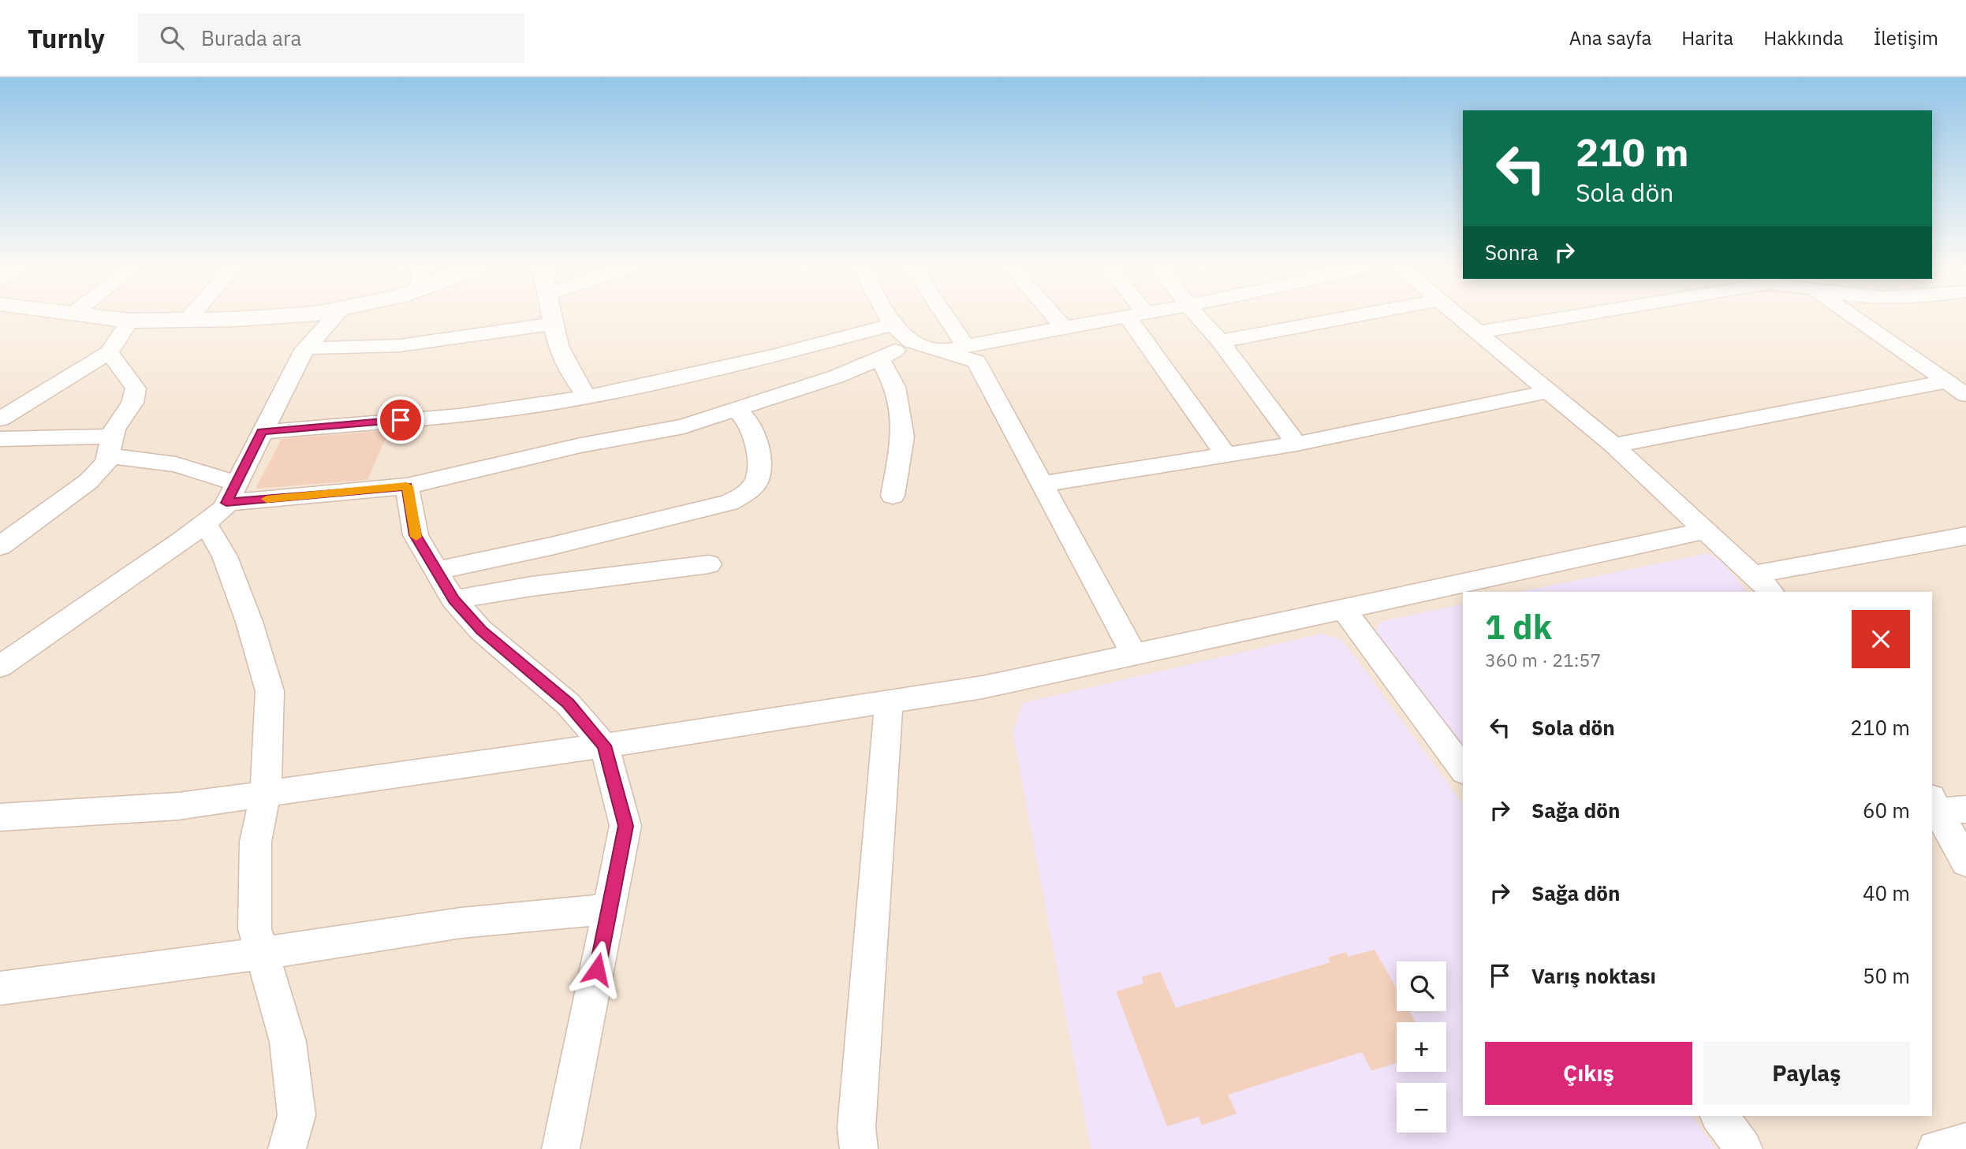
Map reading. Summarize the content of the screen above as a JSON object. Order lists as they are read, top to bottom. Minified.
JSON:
{"page":{"header":"Turnly","search":"Burada ara","nav":["Ana sayfa","Harita","Hakkında","İletişim"],"turn":["210 m","Sola dön"],"then":"Sonra","heading":["1 dk","360 m · 21:57"],"list":[{"name":"Sola dön","value":"210 m"},{"name":"Sağa dön","value":"60 m"},{"name":"Sağa dön","value":"40 m"},{"name":"Varış noktası","value":"50 m"}],"map_buttons":["+","−"],"buttons":["Çıkış","Paylaş"]}}
